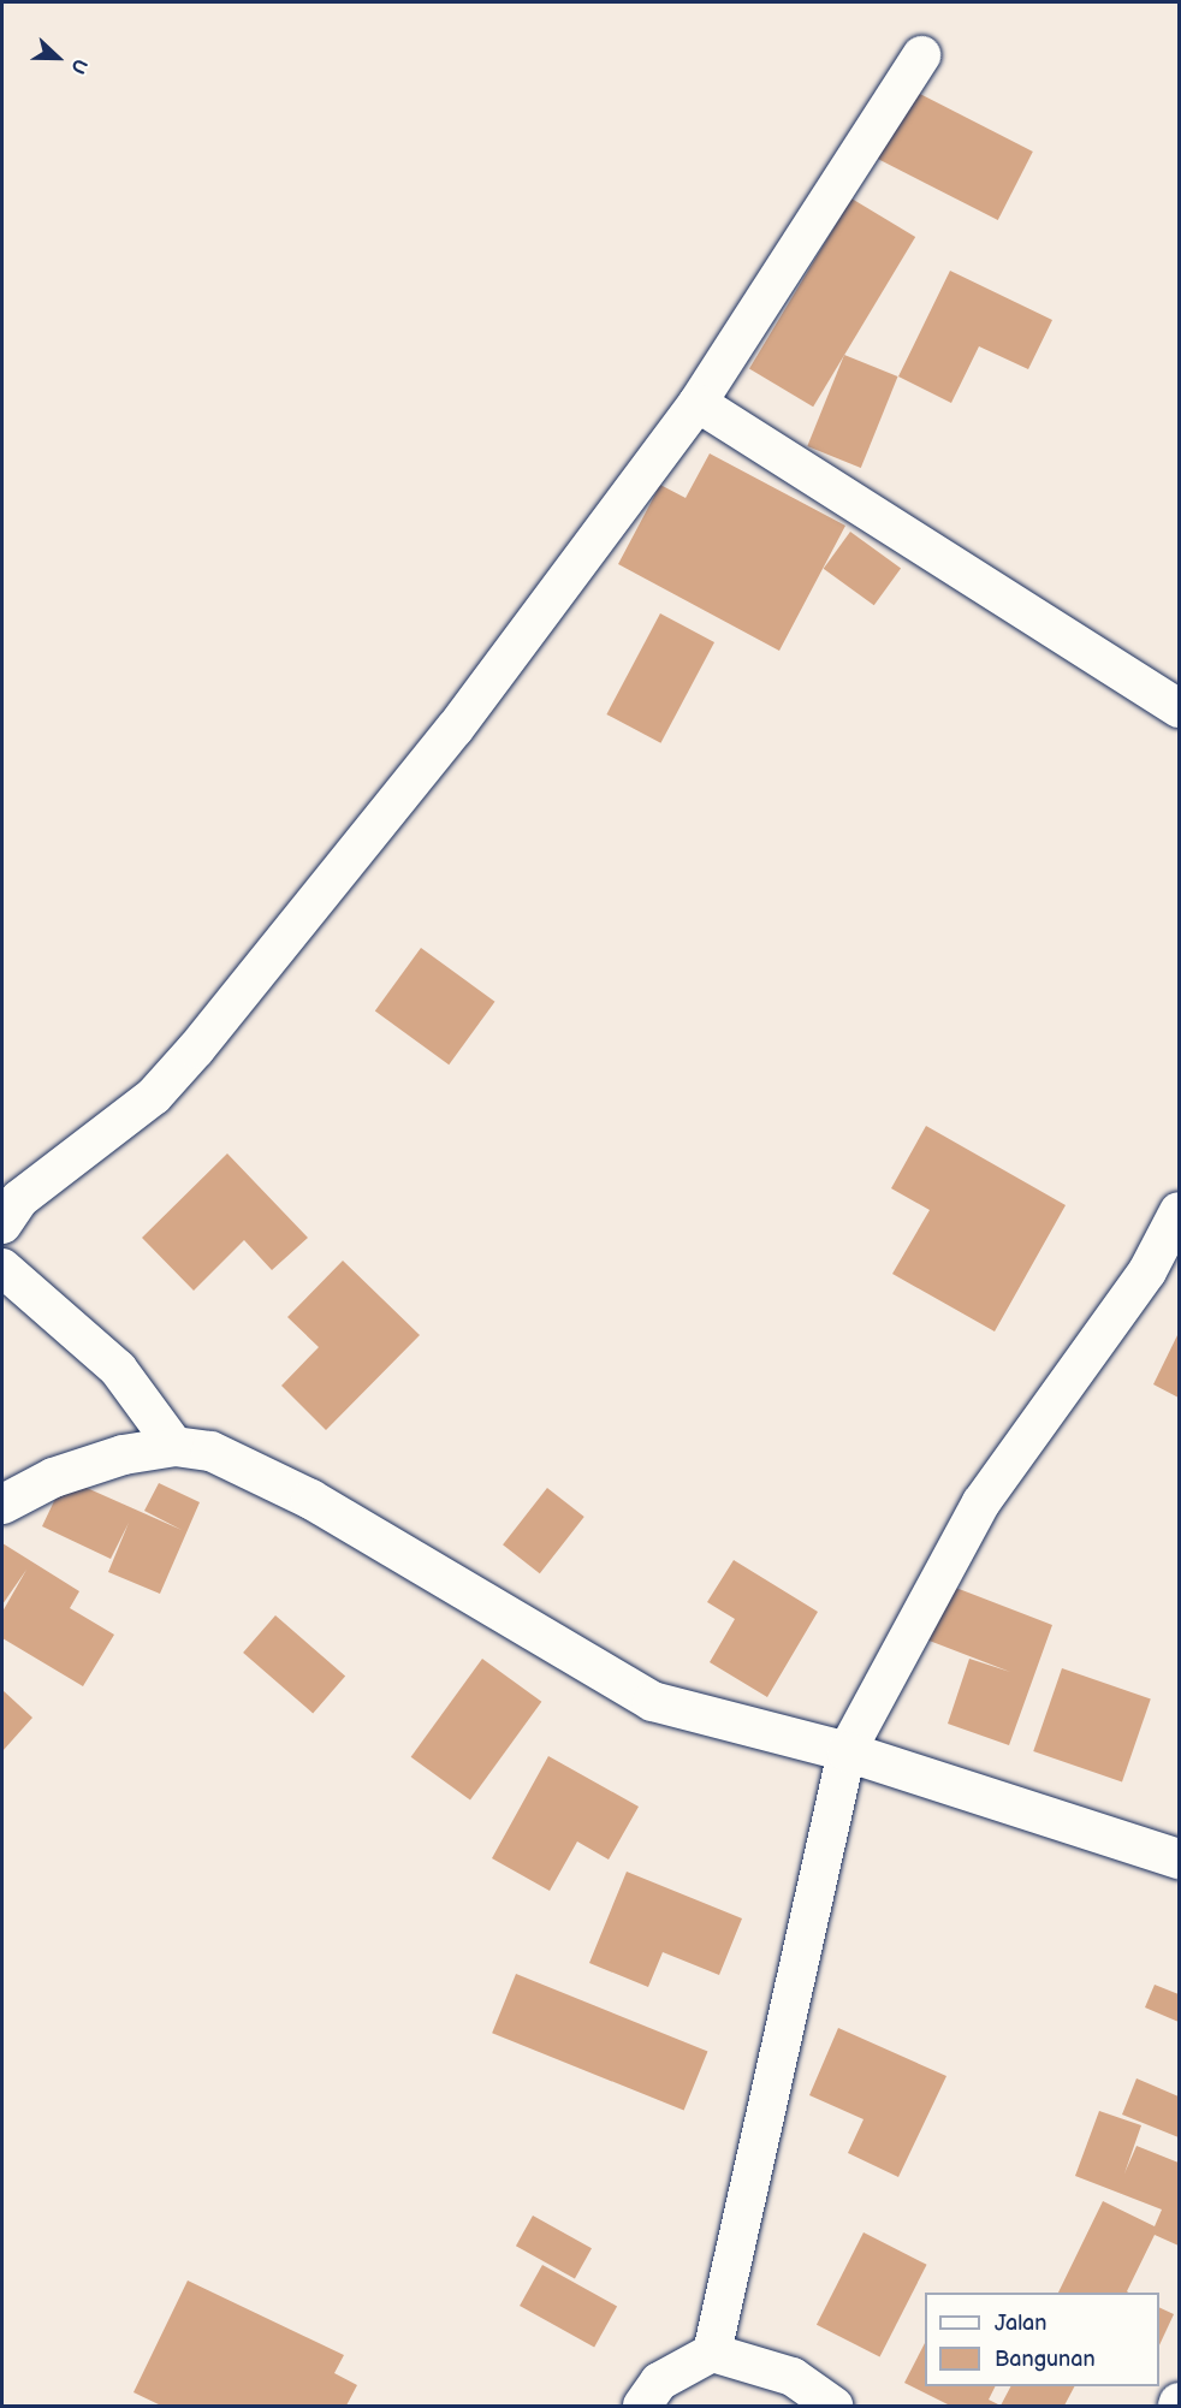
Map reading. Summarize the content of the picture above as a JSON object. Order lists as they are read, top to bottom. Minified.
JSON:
{"legend":["Jalan","Bangunan"],"north":"right"}
